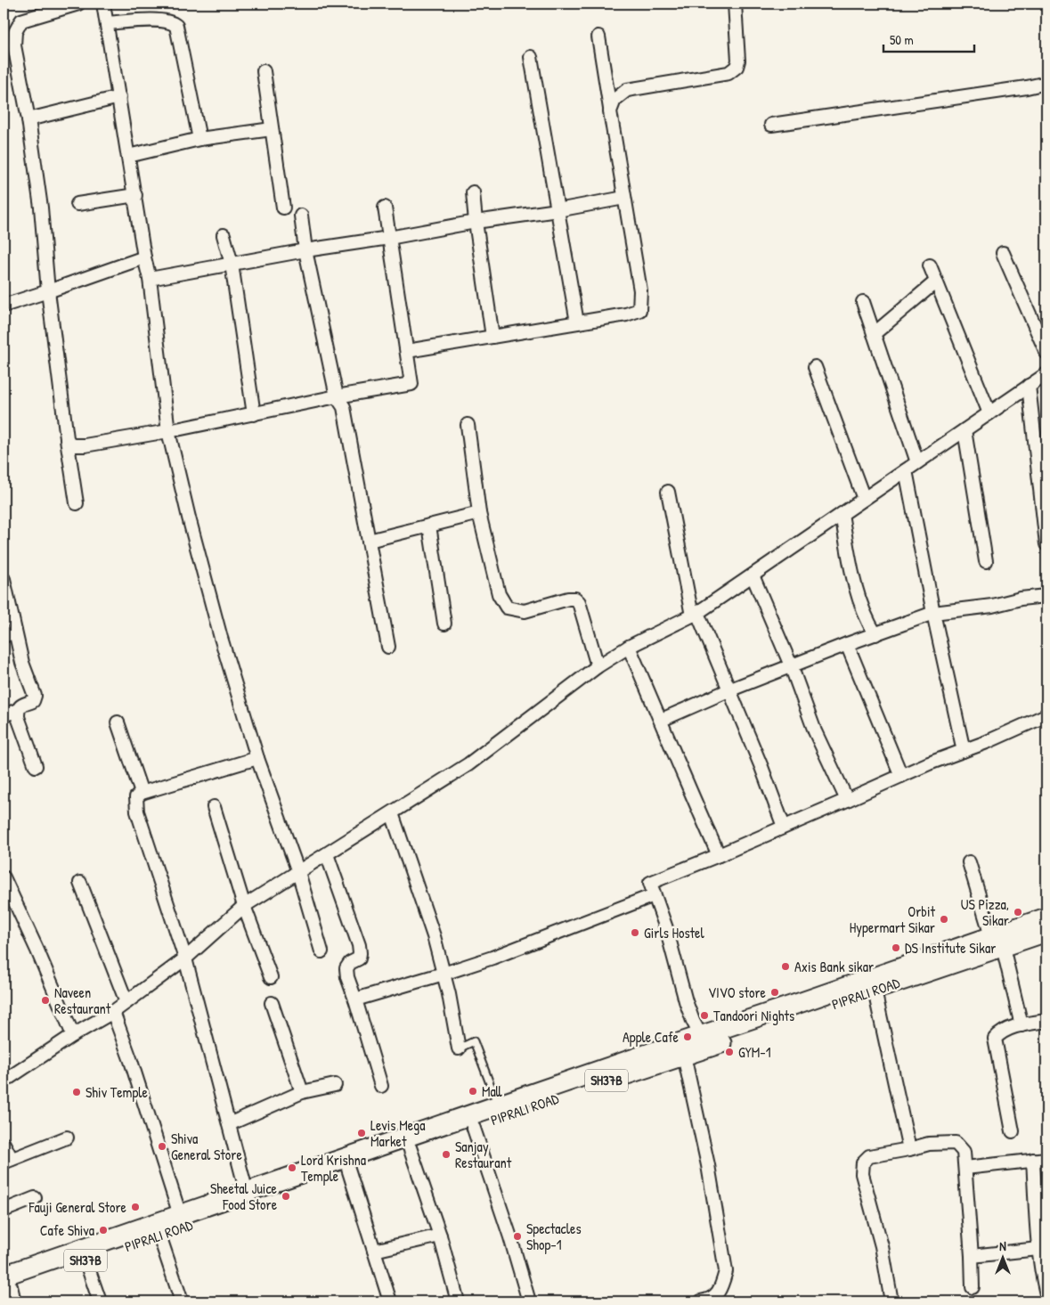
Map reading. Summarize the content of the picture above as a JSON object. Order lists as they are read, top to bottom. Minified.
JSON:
{"streets":{"main road":["PIPRALI ROAD","SH37B"]},"places":["US Pizza, Sikar","Orbit Hypermart Sikar","Girls Hostel","DS Institute Sikar","Axis Bank sikar","VIVO store","Naveen Restaurant","Tandoori Nights","Apple Cafe","GYM-1","Mall","Shiv Temple","Levis Mega Market","Shiva General Store","Sanjay Restaurant","Lord Krishna Temple","Sheetal Juice Food Store","Fauji General Store","Cafe Shiva","Spectacles Shop-1"],"scale_bar":"50 m","north":"top"}
